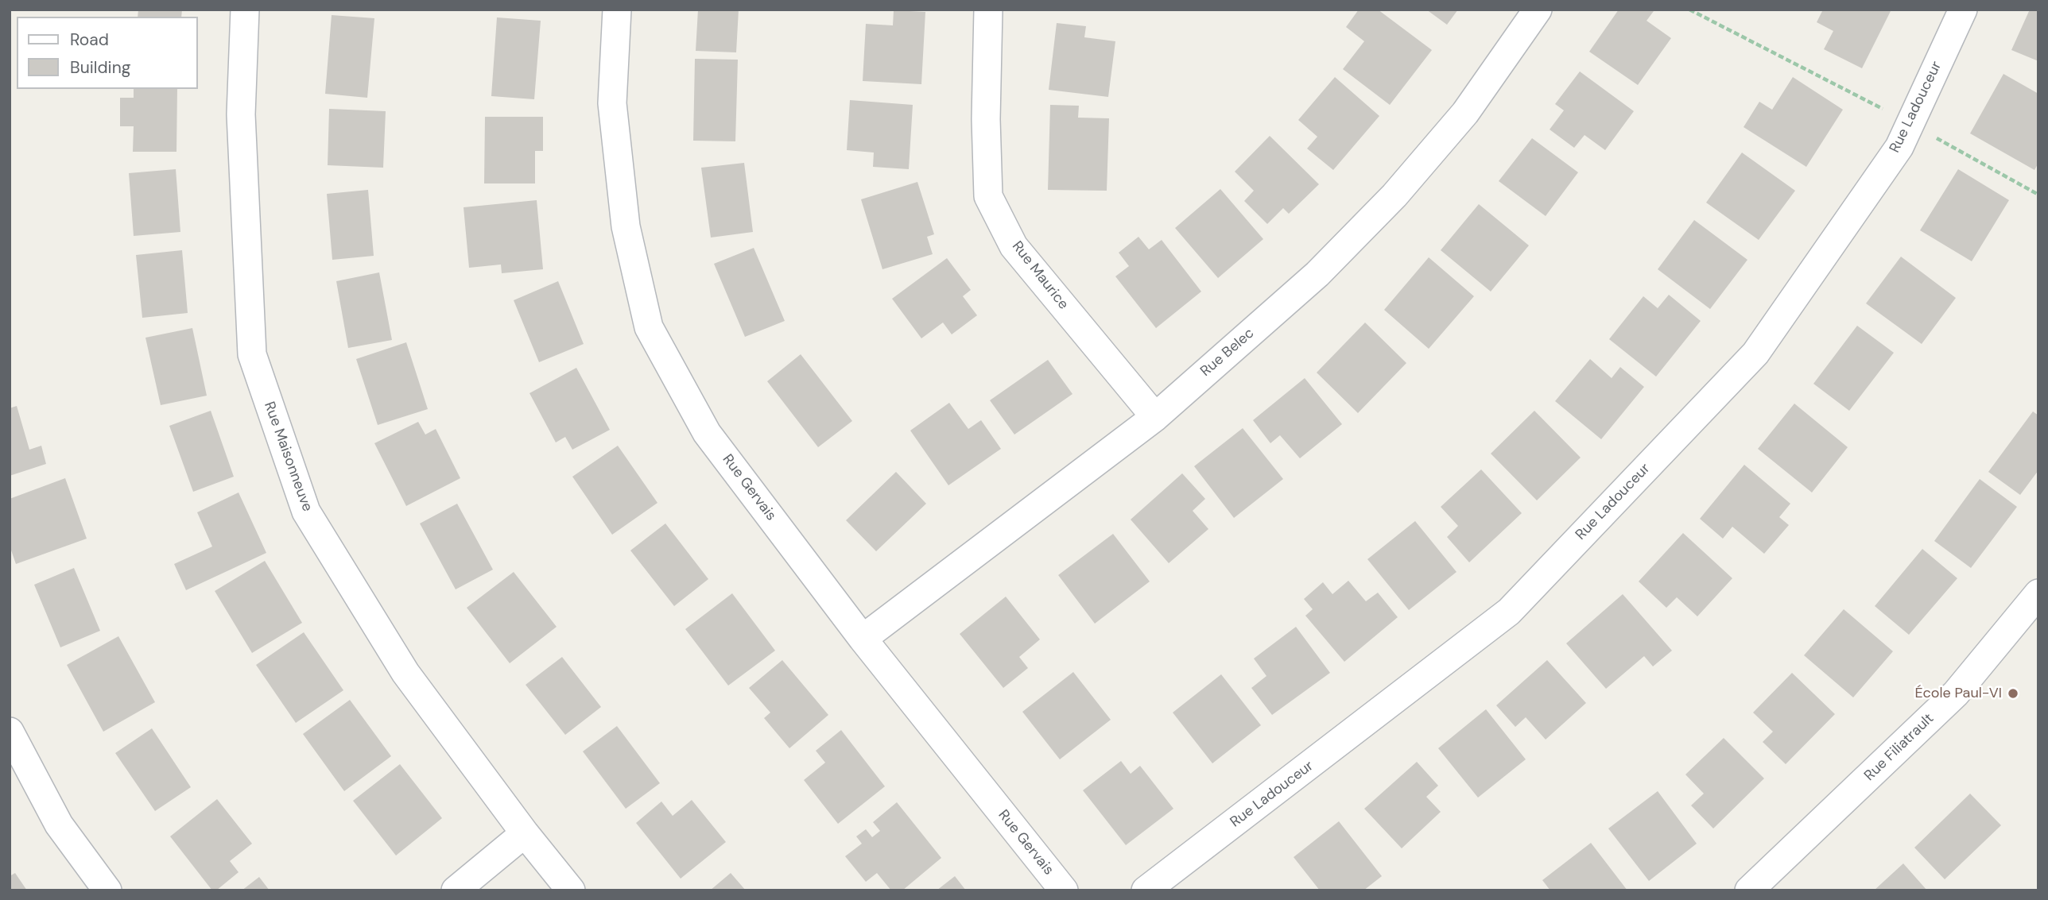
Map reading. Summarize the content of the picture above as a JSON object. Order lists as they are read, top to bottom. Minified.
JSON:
{"streets":{"street":["Rue Ladouceur","Rue Maurice","Rue Belec","Rue Maisonneuve","Rue Gervais","Rue Filiatrault"]},"crossings":[["Rue Maurice","Rue Belec"],["Rue Belec","Rue Gervais"]],"places":["École Paul-VI"],"legend":["Road","Building"]}
